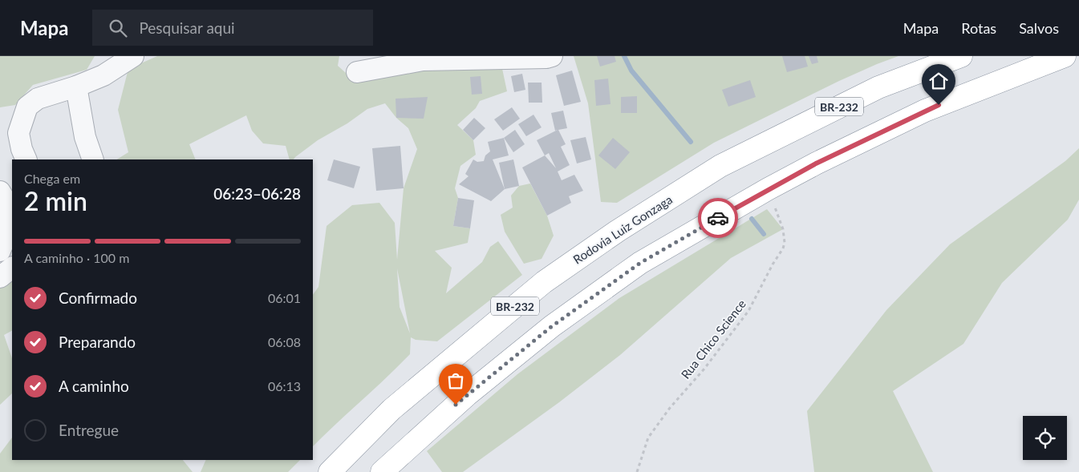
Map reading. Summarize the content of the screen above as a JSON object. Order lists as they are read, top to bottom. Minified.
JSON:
{"streets":{"highway":["BR-232","Rodovia Luiz Gonzaga"],"path":["Rua Chico Science"]},"crossings":[["BR-232","Rua Chico Science"]],"page":{"header":"Mapa","search":"Pesquisar aqui","nav":["Mapa","Rotas","Salvos"],"heading":["2 min","Chega em","06:23–06:28"],"bar":"A caminho · 100 m","list":[["Confirmado","06:01"],["Preparando","06:08"],["A caminho","06:13"],"Entregue"]}}
